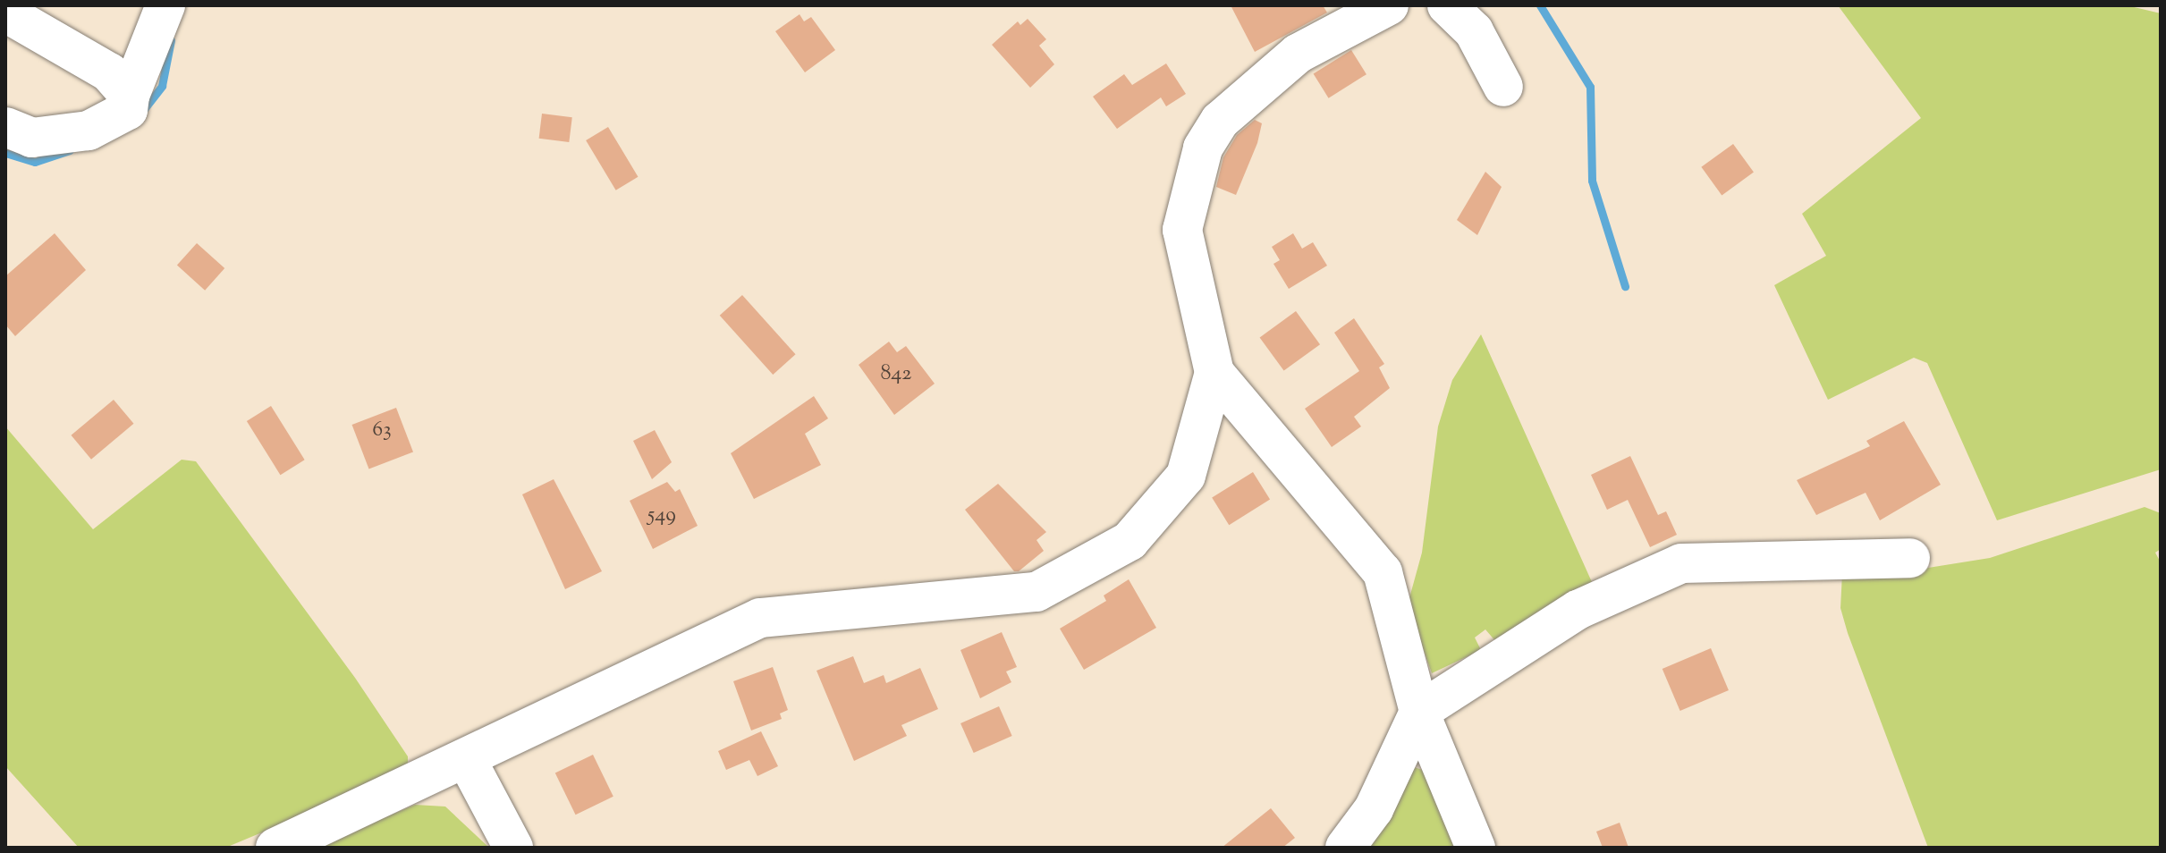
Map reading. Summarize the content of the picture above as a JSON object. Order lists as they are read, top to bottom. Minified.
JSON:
{"house_numbers":["842","63","549"]}
